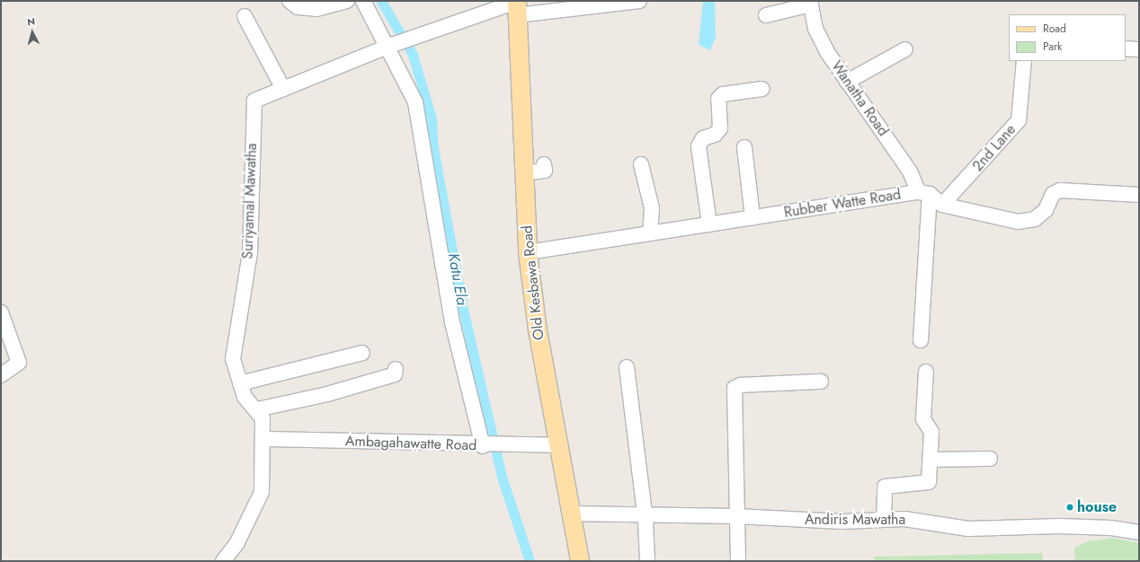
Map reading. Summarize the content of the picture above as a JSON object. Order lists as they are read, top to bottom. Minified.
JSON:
{"streets":{"main road":["Old Kesbawa Road"],"street":["Wanatha Road","2nd Lane","Suriyamal Mawatha","Rubber Watte Road","Ambagahawatte Road","Andiris Mawatha"]},"crossings":[["Wanatha Road","Rubber Watte Road"],["Suriyamal Mawatha","Old Kesbawa Road"],["Suriyamal Mawatha","Ambagahawatte Road"],["Rubber Watte Road","Old Kesbawa Road"],["Old Kesbawa Road","Ambagahawatte Road"],["Old Kesbawa Road","Andiris Mawatha"]],"water":["Katu Ela"],"places":["house"],"legend":["Road","Park"],"north":"top"}
